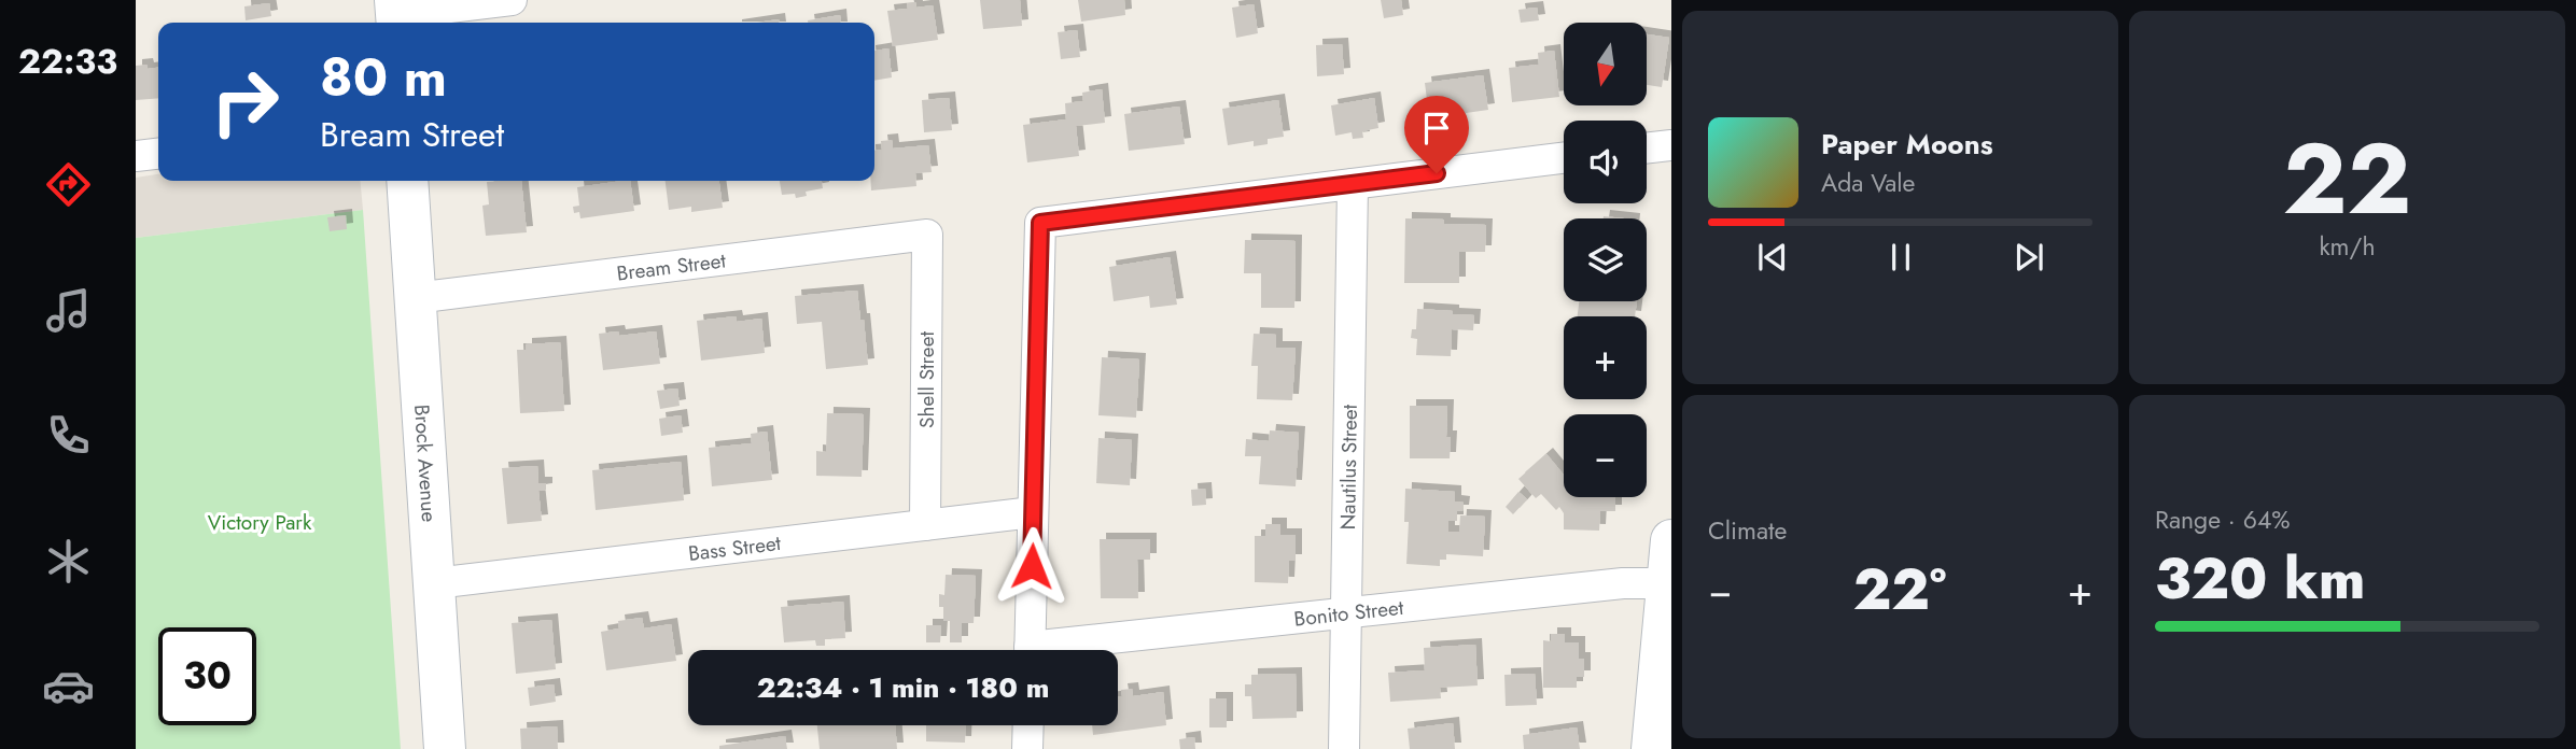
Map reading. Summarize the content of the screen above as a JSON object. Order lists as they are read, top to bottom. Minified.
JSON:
{"streets":{"main road":["Brock Avenue"],"street":["Bream Street","Shell Street","Nautilus Street","Bass Street","Bonito Street"]},"crossings":[["Bream Street","Shell Street"],["Bream Street","Brock Avenue"],["Shell Street","Bass Street"],["Brock Avenue","Bass Street"],["Nautilus Street","Bonito Street"]],"parks":["Victory Park"],"north":"bottom","page":{"tabs":"22:33","tile":[["22","km/h"],"Climate",["Range · 64%","320 km"]],"map_buttons":["+","−"],"turn":["80 m","Bream Street"],"song":["Paper Moons","Ada Vale"],"heat":["−","22°","+"],"limit":"30","trip":"22:34 · 1 min · 180 m"}}
